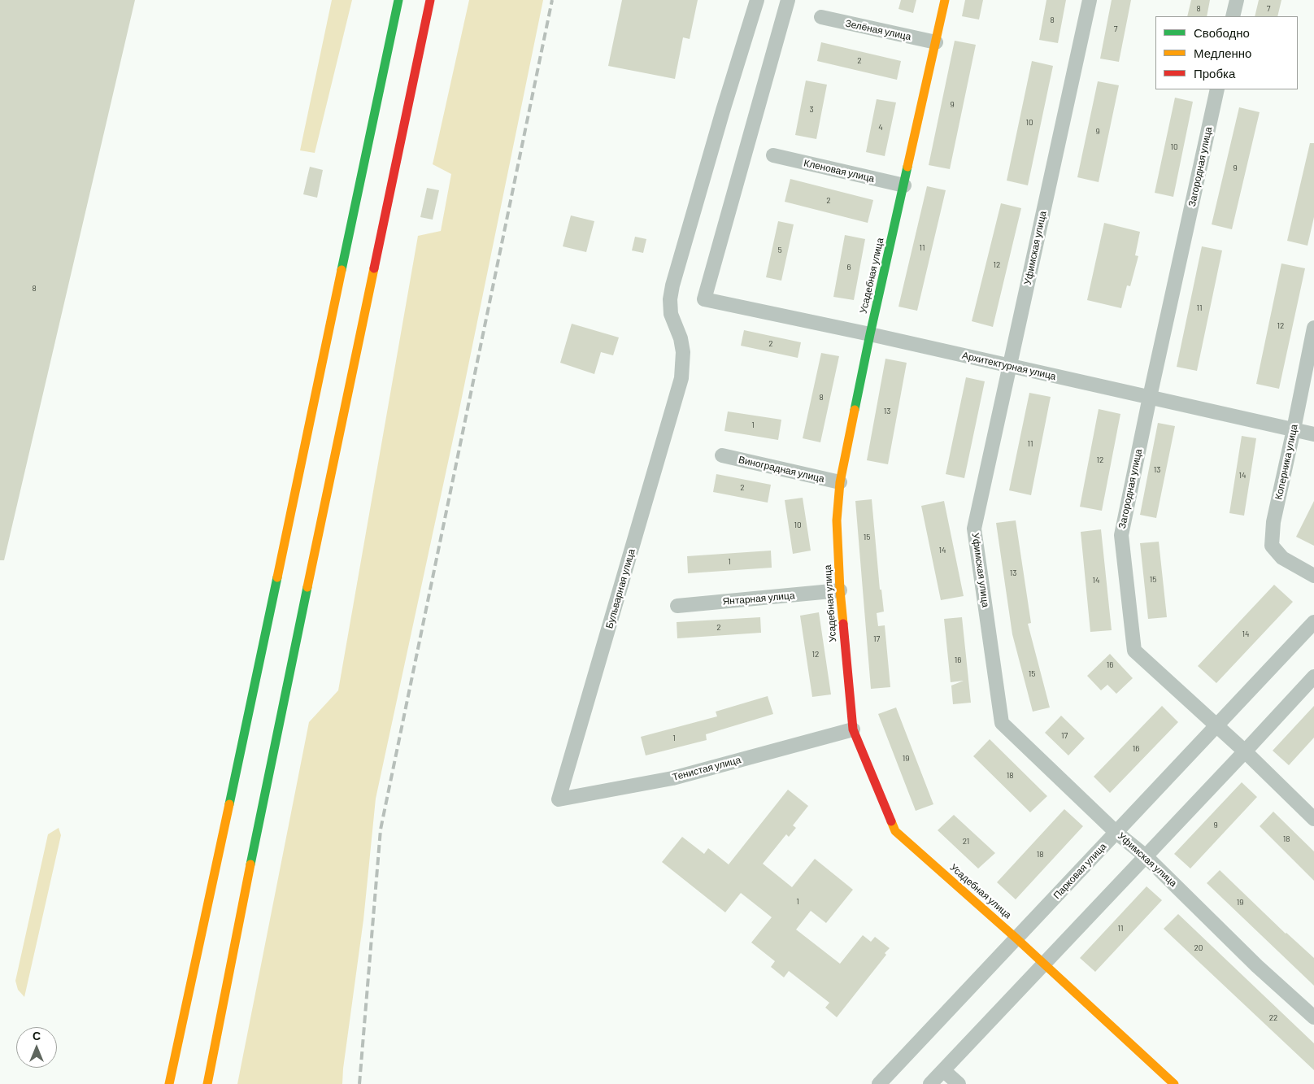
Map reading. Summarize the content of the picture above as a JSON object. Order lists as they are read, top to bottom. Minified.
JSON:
{"streets":{"main road":["Усадебная улица"],"street":["Зелёная улица","Загородная улица","Кленовая улица","Уфимская улица","Архитектурная улица","Коперника улица","Виноградная улица","Бульварная улица","Янтарная улица","Тенистая улица","Парковая улица"]},"crossings":[["Зелёная улица","Усадебная улица"],["Загородная улица","Архитектурная улица"],["Загородная улица","Парковая улица"],["Кленовая улица","Усадебная улица"],["Уфимская улица","Архитектурная улица"],["Уфимская улица","Парковая улица"],["Усадебная улица","Архитектурная улица"],["Усадебная улица","Виноградная улица"],["Усадебная улица","Янтарная улица"],["Усадебная улица","Тенистая улица"],["Усадебная улица","Парковая улица"],["Архитектурная улица","Коперника улица"],["Бульварная улица","Тенистая улица"]],"house_numbers":["8","7","8","7","2","9","3","10","4","9","10","9","2","11","5","12","6","8","11","12","2","8","13","1","11","12","13","14","2","10","15","14","1","13","15","14","2","14","17","12","16","16","15","17","1","16","19","18","9","18","21","18","1","19","11","20","22"],"legend":["Свободно","Медленно","Пробка"],"north":"top"}
